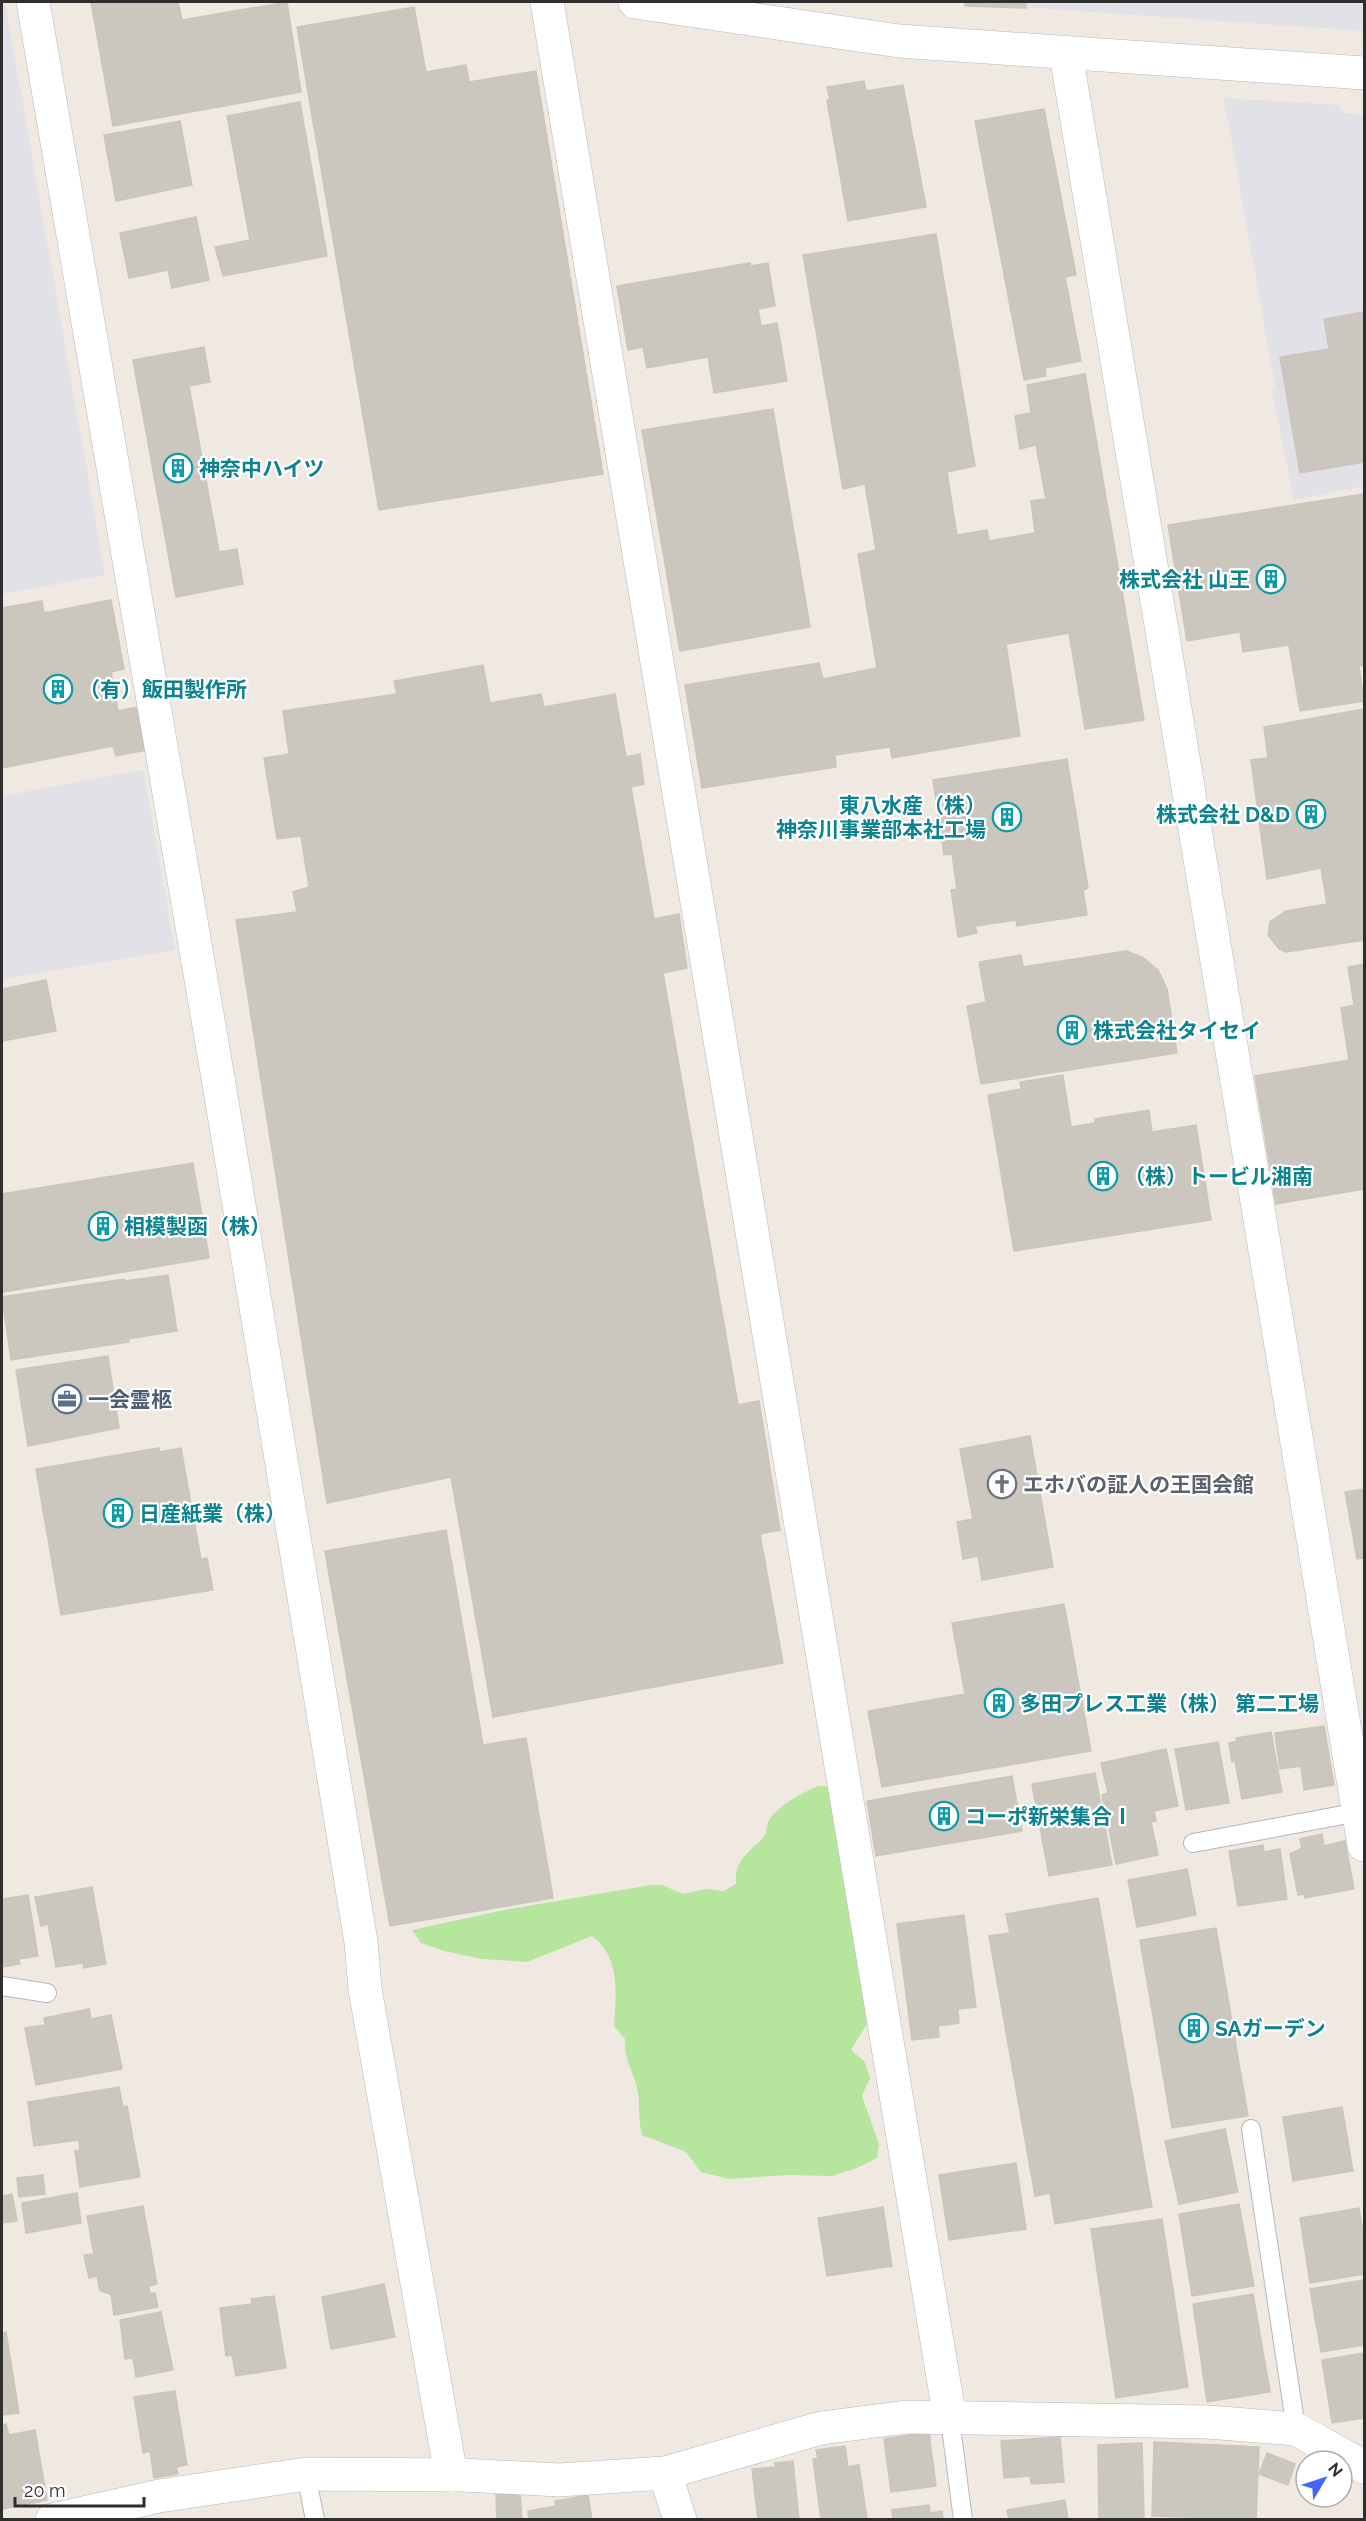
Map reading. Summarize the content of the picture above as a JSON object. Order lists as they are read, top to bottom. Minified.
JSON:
{"places":{"building":["神奈中ハイツ","株式会社 山王","（有）飯田製作所","株式会社 D&D","東八水産（株） 神奈川事業部本社工場","株式会社タイセイ","（株）トービル湘南","相模製函（株）","日産紙業（株）","多田プレス工業（株） 第二工場","コーポ新栄集合Ⅰ","SAガーデン"],"office":["一会霊柩"],"church":["エホバの証人の王国会館"]},"scale_bar":"20 m","north":"top right"}
